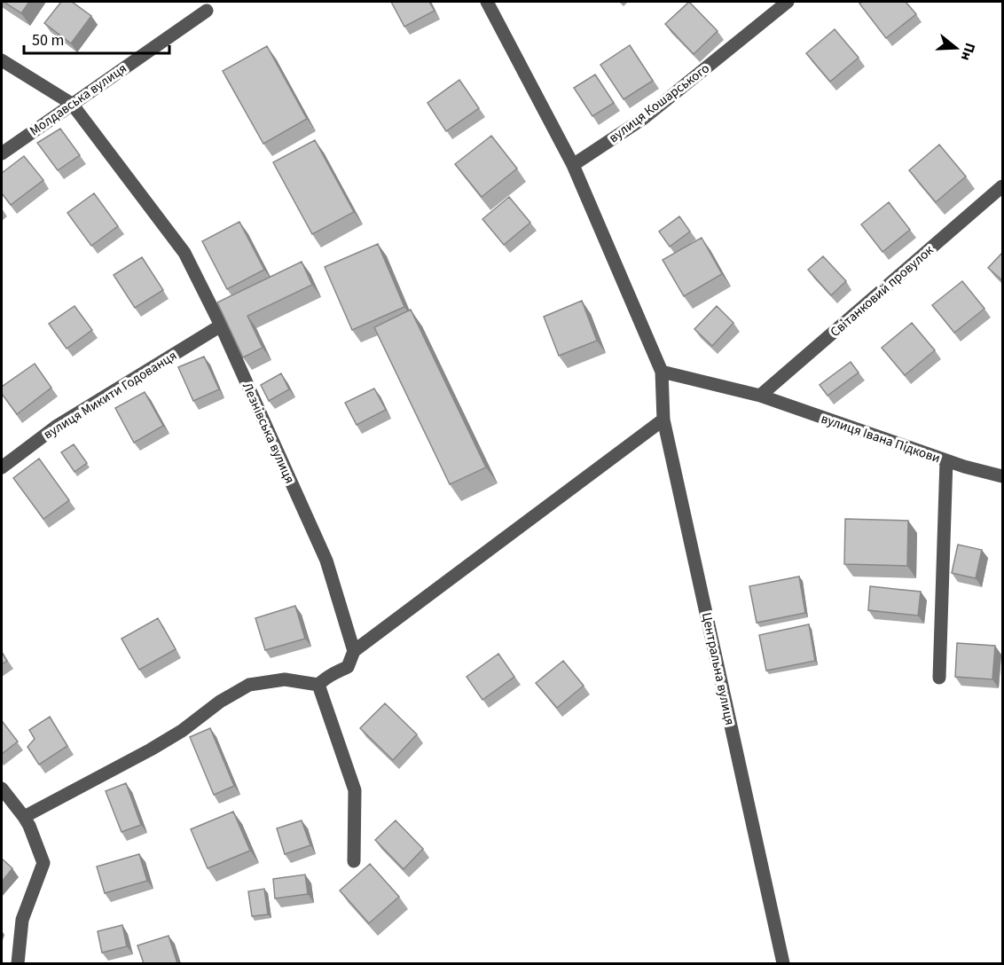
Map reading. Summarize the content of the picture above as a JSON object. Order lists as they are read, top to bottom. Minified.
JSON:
{"streets":{"street":["Молдавська вулиця","вулиця Кошарського","Світанковий провулок","вулиця Микити Годованця","Лезнівська вулиця","вулиця Івана Підкови","Центральна вулиця"]},"crossings":[["Молдавська вулиця","Лезнівська вулиця"],["Світанковий провулок","вулиця Івана Підкови"],["вулиця Микити Годованця","Лезнівська вулиця"],["вулиця Івана Підкови","Центральна вулиця"]],"scale_bar":"50 m","north":"right"}
